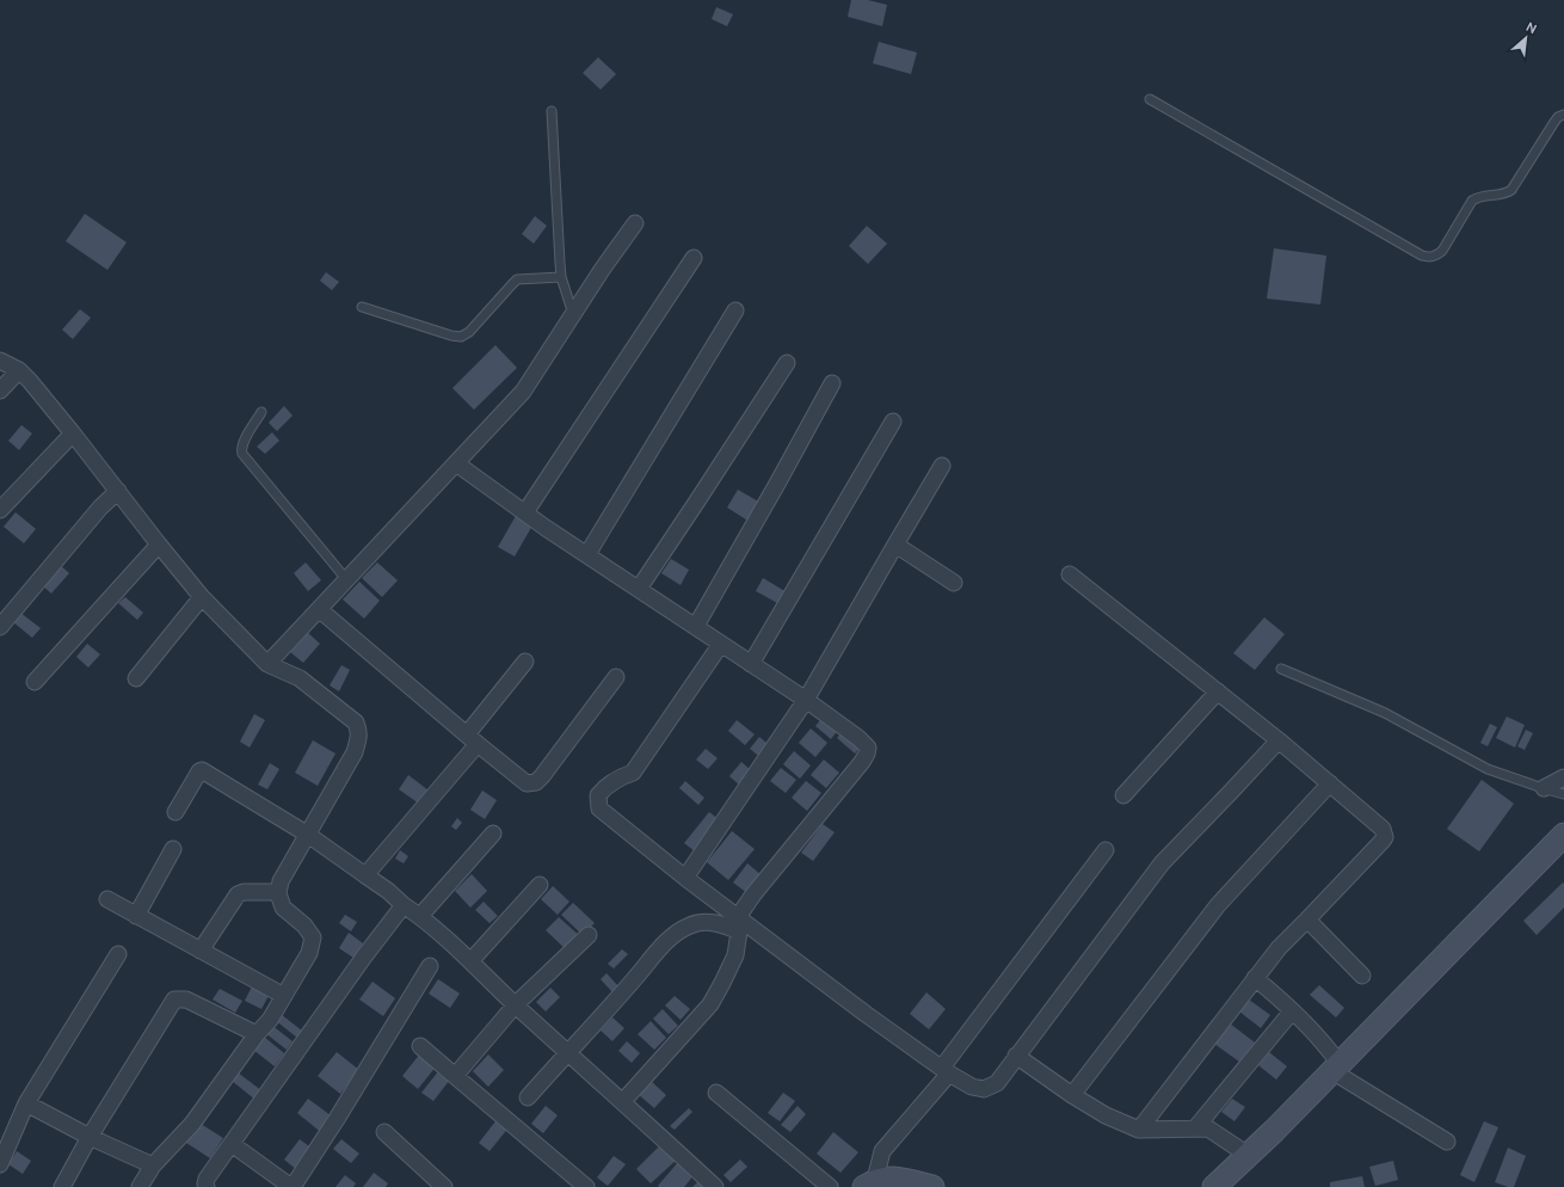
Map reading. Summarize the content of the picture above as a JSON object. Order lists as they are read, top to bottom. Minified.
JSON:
{"north":"top right"}
